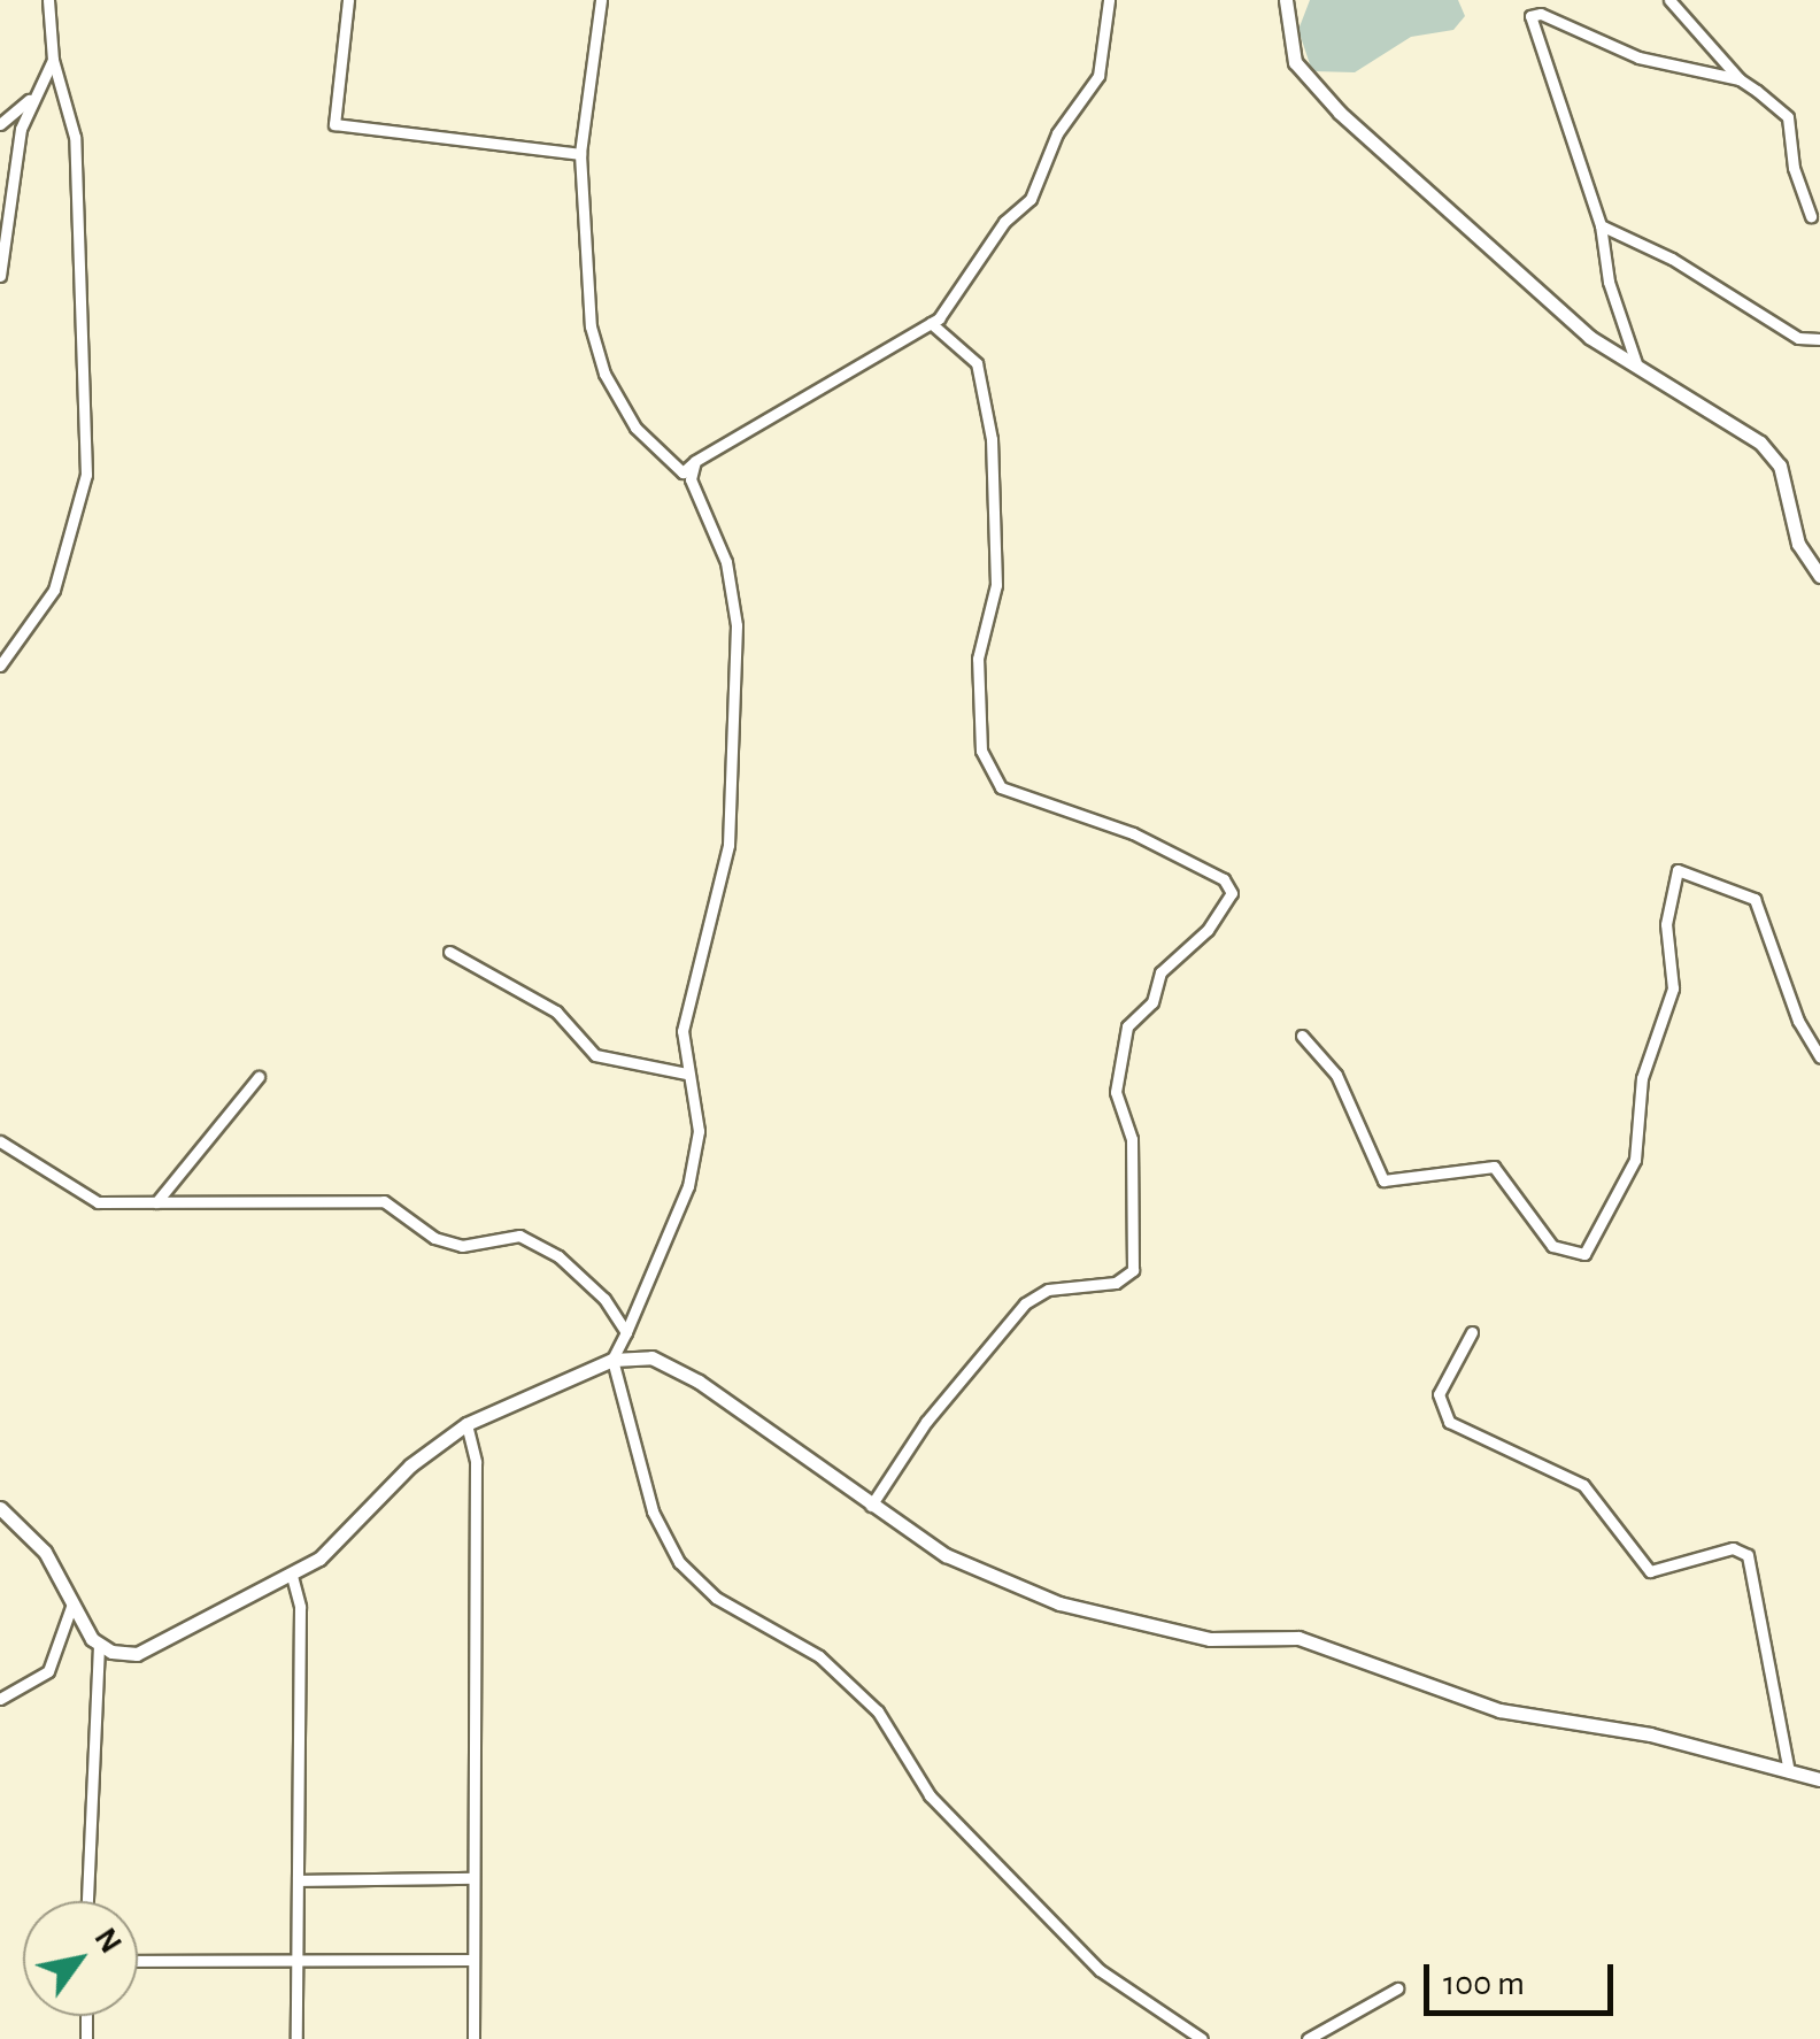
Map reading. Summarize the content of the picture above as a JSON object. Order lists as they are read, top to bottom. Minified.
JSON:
{"scale_bar":"100 m","north":"top right"}
